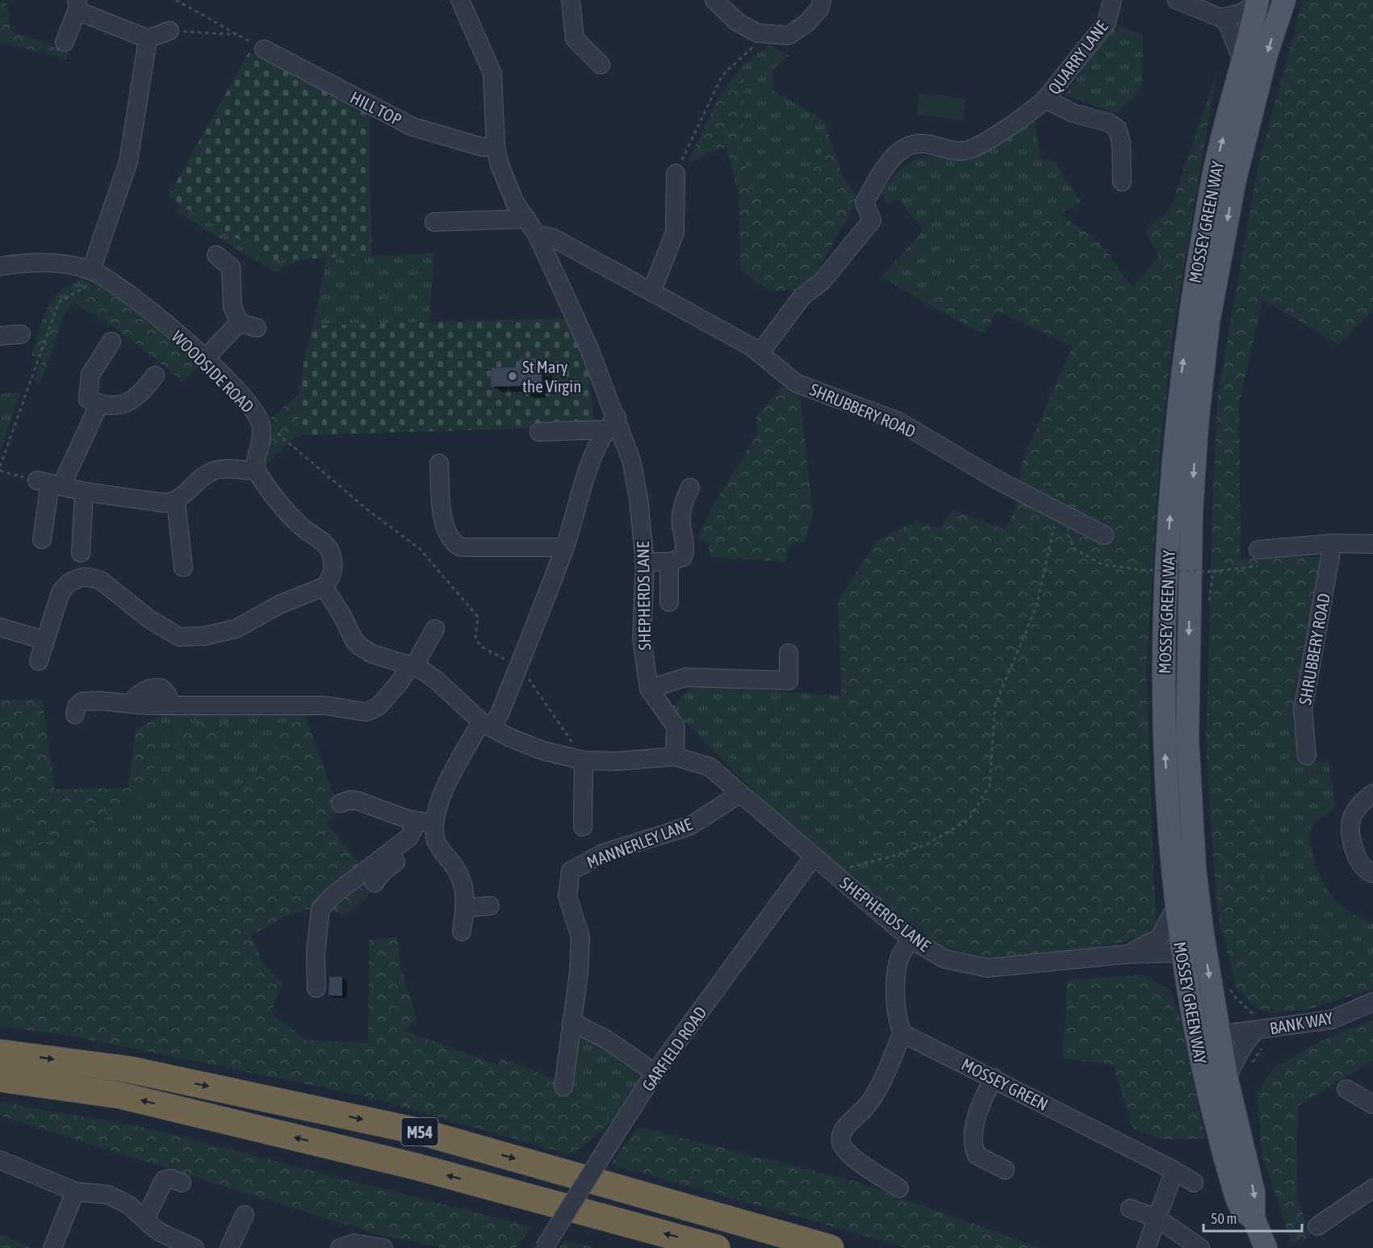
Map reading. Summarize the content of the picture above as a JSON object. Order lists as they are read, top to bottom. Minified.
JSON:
{"streets":{"highway":["M54"],"main road":["MOSSEY GREEN WAY"],"street":["QUARRY LANE","HILL TOP","WOODSIDE ROAD","SHRUBBERY ROAD","SHEPHERDS LANE","MANNERLEY LANE","BANK WAY","GARFIELD ROAD","MOSSEY GREEN"]},"crossings":[["HILL TOP","SHEPHERDS LANE"],["MOSSEY GREEN WAY","SHEPHERDS LANE"],["MOSSEY GREEN WAY","BANK WAY"],["SHRUBBERY ROAD","SHEPHERDS LANE"],["SHEPHERDS LANE","MANNERLEY LANE"],["SHEPHERDS LANE","GARFIELD ROAD"]],"places":["St Mary the Virgin"],"scale_bar":"50 m"}
